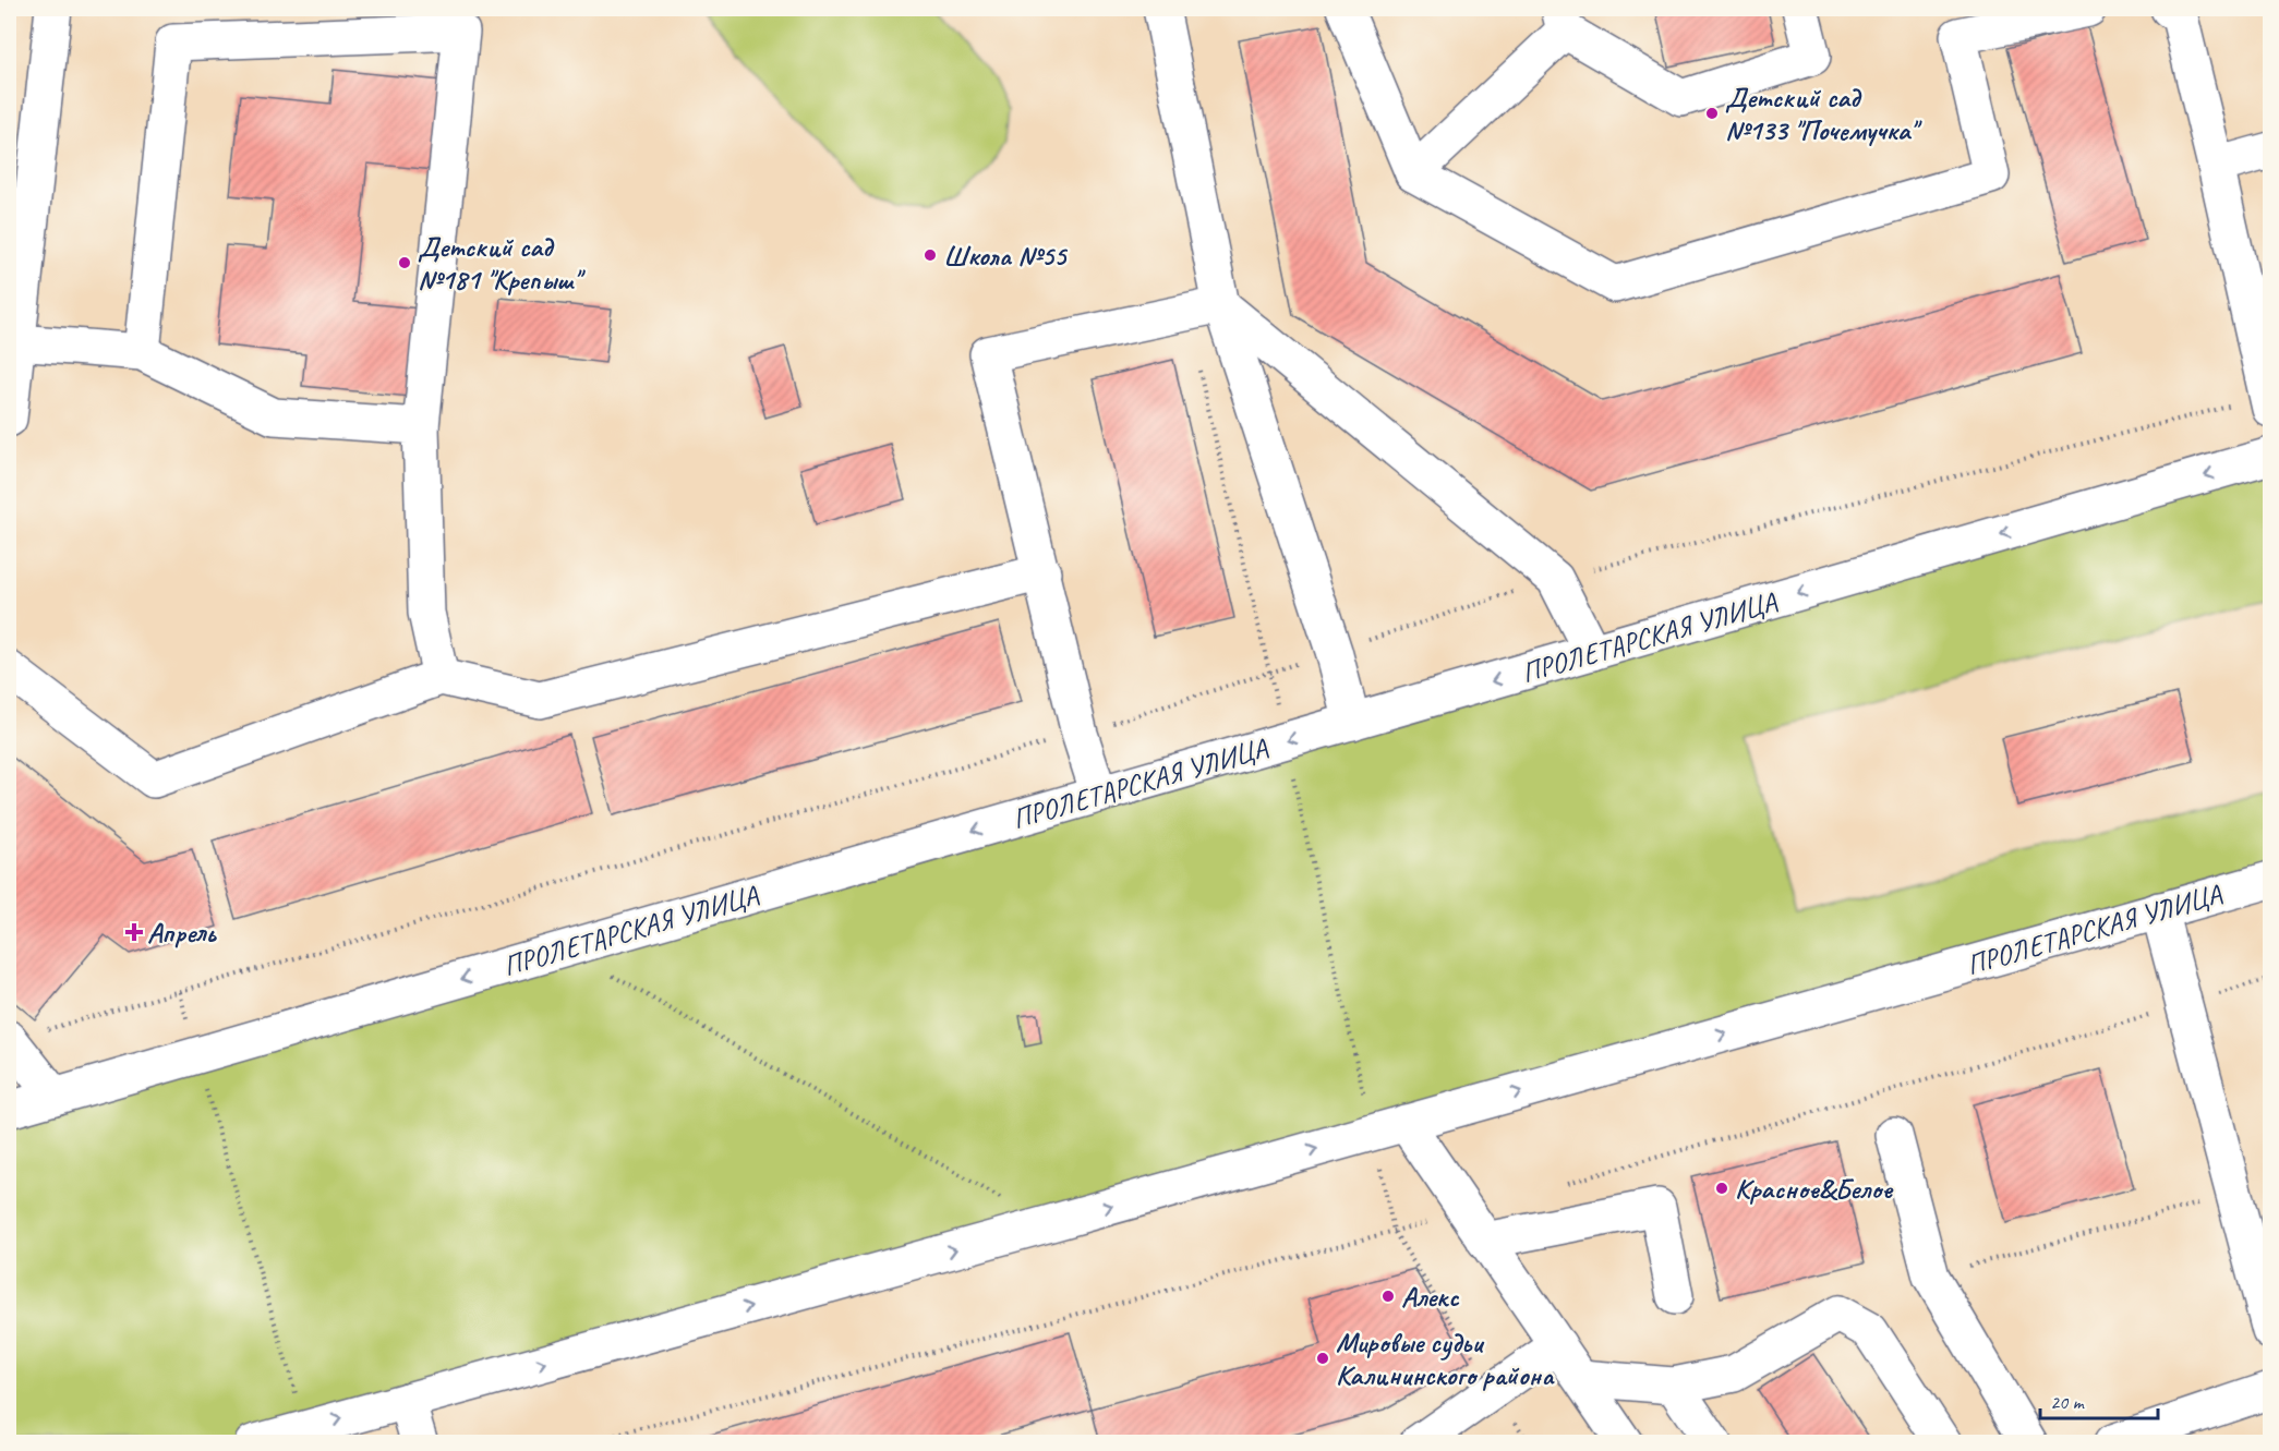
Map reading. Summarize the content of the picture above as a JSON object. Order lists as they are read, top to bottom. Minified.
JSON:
{"streets":{"street":["ПРОЛЕТАРСКАЯ УЛИЦА"]},"places":{"other":["Детский сад №133 \"Почемучка\"","Школа №55","Детский сад №181 \"Крепыш\"","Красное&Белое","Алекс","Мировые судьи Калининского района"],"health":["Апрель"]},"scale_bar":"20 m"}
